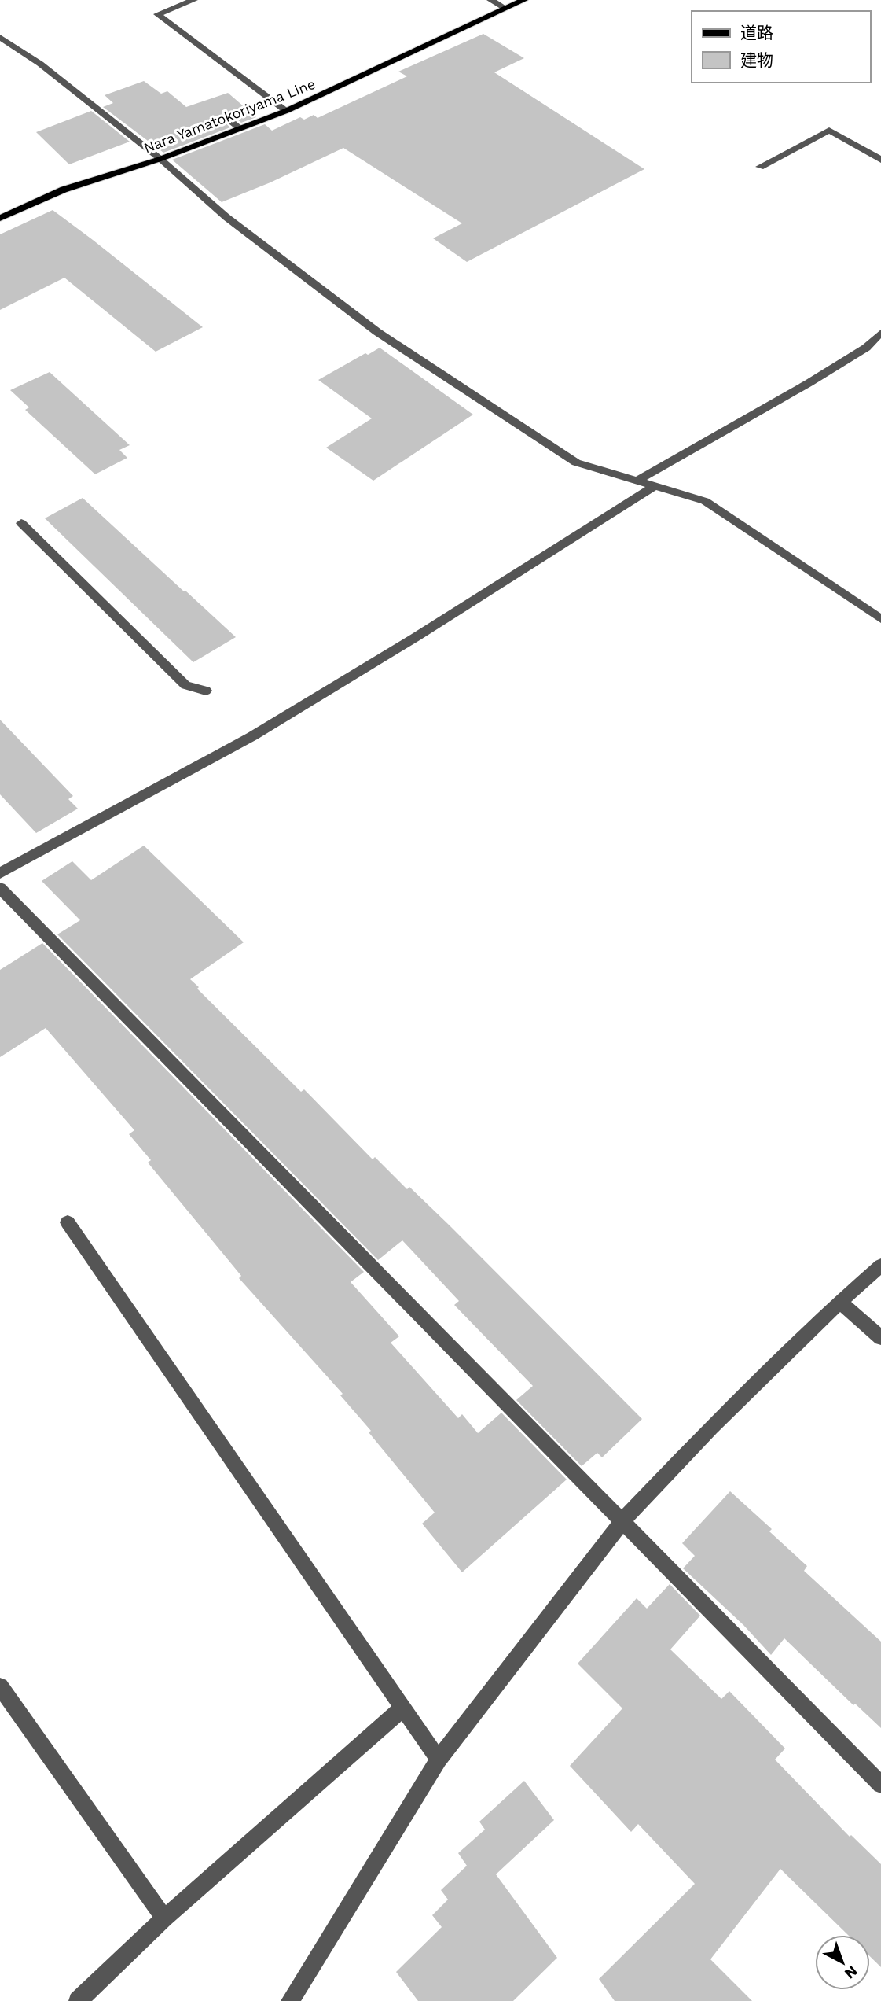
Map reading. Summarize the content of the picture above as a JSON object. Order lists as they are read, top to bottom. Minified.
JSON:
{"streets":{"main road":["Nara Yamatokoriyama Line"]},"legend":["道路","建物"],"north":"bottom right"}
